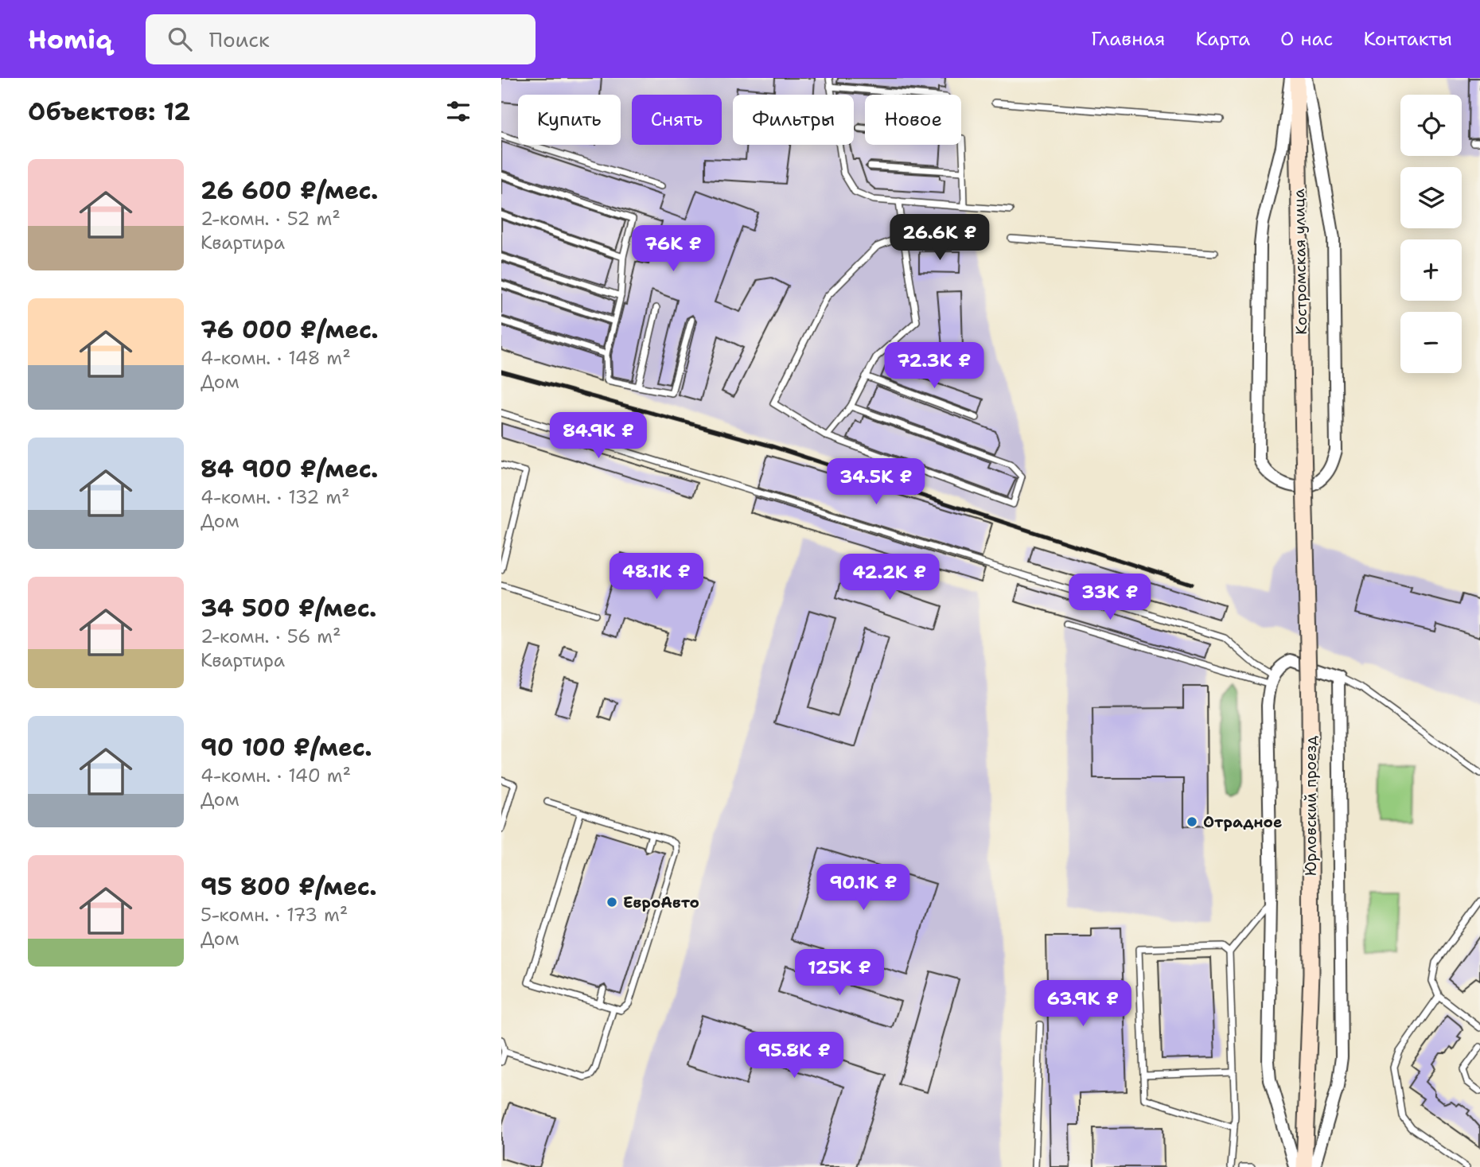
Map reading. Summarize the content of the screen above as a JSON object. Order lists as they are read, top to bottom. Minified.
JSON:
{"streets":{"main road":["Костромская улица","Юрловский проезд"]},"crossings":[["Костромская улица","Юрловский проезд"]],"places":["Отрадное","ЕвроАвто"],"page":{"header":"Homiq","search":"Поиск","nav":["Главная","Карта","О нас","Контакты"],"heading":"Объектов: 12","map_buttons":["+","−"],"chip":["Купить","Снять","Фильтры","Новое"],"list":[{"name":"26 600 ₽/мес.","note":"2-комн. · 52 m² · Квартира"},{"name":"76 000 ₽/мес.","note":"4-комн. · 148 m² · Дом"},{"name":"84 900 ₽/мес.","note":"4-комн. · 132 m² · Дом"},{"name":"34 500 ₽/мес.","note":"2-комн. · 56 m² · Квартира"},{"name":"90 100 ₽/мес.","note":"4-комн. · 140 m² · Дом"},{"name":"95 800 ₽/мес.","note":"5-комн. · 173 m² · Дом"}],"price":["26.6K ₽","76K ₽","72.3K ₽","84.9K ₽","34.5K ₽","48.1K ₽","42.2K ₽","33K ₽","90.1K ₽","125K ₽","63.9K ₽","95.8K ₽"]}}
